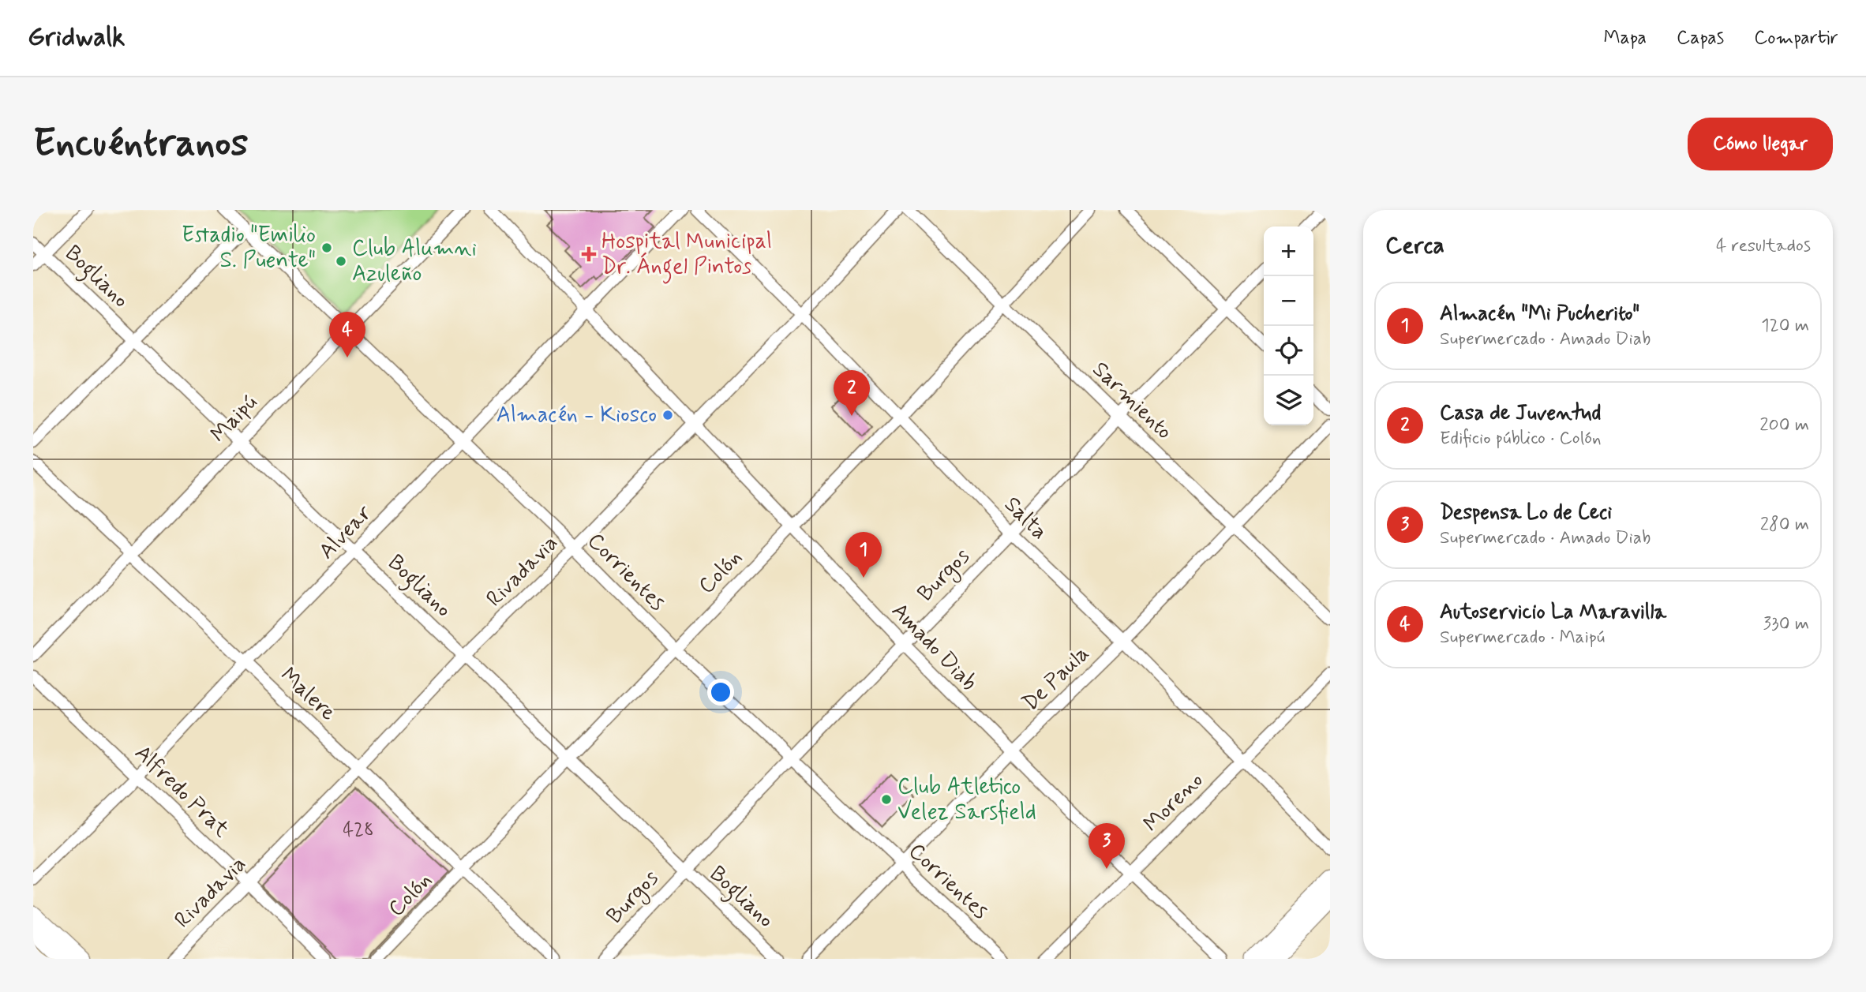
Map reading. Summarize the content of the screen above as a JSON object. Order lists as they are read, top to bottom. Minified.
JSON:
{"streets":{"street":["Bogliano","Sarmiento","Maipú","Salta","Alvear","Rivadavia","Corrientes","Colón","Burgos","Amado Diab","De Paula","Malere","Alfredo Prat","Moreno"]},"crossings":[["Bogliano","Maipú"],["Bogliano","Alvear"],["Bogliano","Rivadavia"],["Bogliano","Colón"],["Bogliano","Burgos"],["Sarmiento","Colón"],["Sarmiento","Burgos"],["Sarmiento","De Paula"],["Maipú","Corrientes"],["Maipú","Malere"],["Salta","Rivadavia"],["Salta","Colón"],["Salta","Burgos"],["Salta","De Paula"],["Salta","Moreno"],["Alvear","Corrientes"],["Alvear","Amado Diab"],["Alvear","Malere"],["Alvear","Alfredo Prat"],["Rivadavia","Corrientes"],["Rivadavia","Amado Diab"],["Rivadavia","Malere"],["Rivadavia","Alfredo Prat"],["Corrientes","Colón"],["Corrientes","Burgos"],["Corrientes","De Paula"],["Colón","Amado Diab"],["Colón","Malere"],["Burgos","Amado Diab"],["Amado Diab","De Paula"],["Amado Diab","Moreno"]],"places":{"other":["Estadio \"Emilio S. Puente\"","Club Alumni Azuleño","Almacén - Kiosco","Club Atletico Velez Sarsfield"],"health":["Hospital Municipal Dr. Ángel Pintos"]},"house_numbers":["428"],"page":{"header":"Gridwalk","nav":["Mapa","Capas","Compartir"],"buttons":"Cómo llegar","title":"Encuéntranos","heading":["Cerca","4 resultados"],"map_buttons":["+","−"],"list":[{"mark":"1","name":"Almacén \"Mi Pucherito\"","note":"Supermercado · Amado Diab","value":"120 m"},{"mark":"2","name":"Casa de Juventud","note":"Edificio público · Colón","value":"200 m"},{"mark":"3","name":"Despensa Lo de Ceci","note":"Supermercado · Amado Diab","value":"280 m"},{"mark":"4","name":"Autoservicio La Maravilla","note":"Supermercado · Maipú","value":"330 m"}],"pins":["4","2","1","3"]}}
